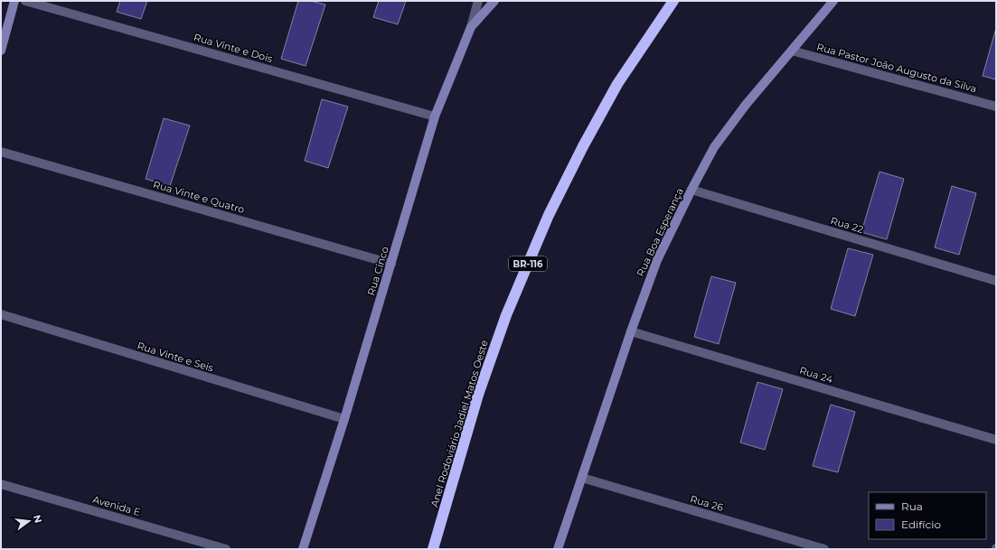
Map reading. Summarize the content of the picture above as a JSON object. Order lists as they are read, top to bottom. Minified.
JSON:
{"streets":{"highway":["BR-116","Anel Rodoviário Jadiel Matos Oeste"],"street":["Rua Vinte e Dois","Rua Pastor João Augusto da Silva","Rua Vinte e Quatro","Rua 22","Rua Boa Esperança","Rua Cinco","Rua Vinte e Seis","Rua 24","Rua 26","Avenida E"]},"crossings":[["Rua Vinte e Dois","Rua Cinco"],["Rua Pastor João Augusto da Silva","Rua Boa Esperança"],["Rua Vinte e Quatro","Rua Cinco"],["Rua 22","Rua Boa Esperança"],["Rua Boa Esperança","Rua 24"],["Rua Boa Esperança","Rua 26"],["Rua Cinco","Rua Vinte e Seis"]],"legend":["Rua","Edifício"],"north":"right"}
